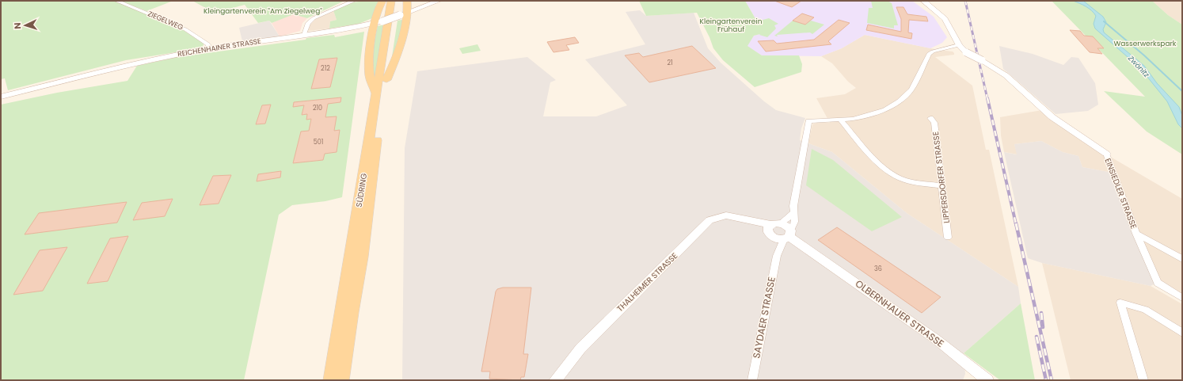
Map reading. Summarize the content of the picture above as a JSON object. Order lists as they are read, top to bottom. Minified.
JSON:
{"streets":{"main road":["REICHENHAINER STRASSE","SÜDRING","THALHEIMER STRASSE","OLBERNHAUER STRASSE"],"street":["ZIEGELWEG","LIPPERSDORFER STRASSE","EINSIEDLER STRASSE","SAYDAER STRASSE"]},"crossings":[["ZIEGELWEG","REICHENHAINER STRASSE"],["THALHEIMER STRASSE","OLBERNHAUER STRASSE"],["THALHEIMER STRASSE","SAYDAER STRASSE"],["OLBERNHAUER STRASSE","SAYDAER STRASSE"]],"water":["Zwönitz"],"parks":["Kleingartenverein \"Am Ziegelweg\"","Kleingartenverein Frühauf","Wasserwerkspark"],"house_numbers":["21","212","210","501","36"],"north":"left"}
